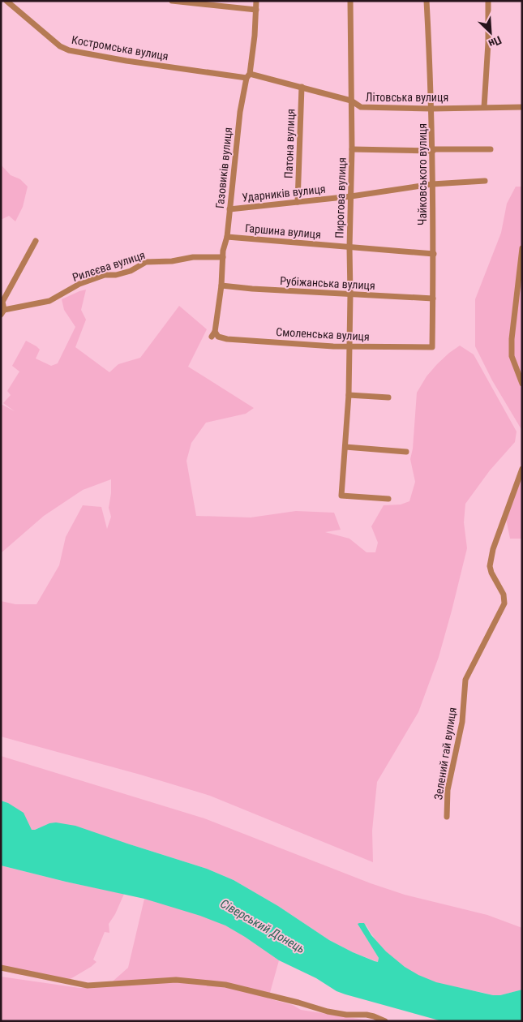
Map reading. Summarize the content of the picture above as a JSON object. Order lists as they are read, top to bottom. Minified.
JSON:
{"streets":{"street":["Костромська вулиця","Літовська вулиця","Патона вулиця","Газовиків вулиця","Чайковського вулиця","Ударників вулиця","Пирогова вулиця","Гаршина вулиця","Рилєєва вулиця","Рубіжанська вулиця","Смоленська вулиця","Зелений гай вулиця"]},"crossings":[["Костромська вулиця","Літовська вулиця"],["Костромська вулиця","Газовиків вулиця"],["Літовська вулиця","Патона вулиця"],["Літовська вулиця","Газовиків вулиця"],["Літовська вулиця","Чайковського вулиця"],["Літовська вулиця","Пирогова вулиця"],["Патона вулиця","Ударників вулиця"],["Газовиків вулиця","Ударників вулиця"],["Газовиків вулиця","Гаршина вулиця"],["Газовиків вулиця","Рилєєва вулиця"],["Газовиків вулиця","Рубіжанська вулиця"],["Газовиків вулиця","Смоленська вулиця"],["Чайковського вулиця","Ударників вулиця"],["Чайковського вулиця","Гаршина вулиця"],["Чайковського вулиця","Рубіжанська вулиця"],["Чайковського вулиця","Смоленська вулиця"],["Ударників вулиця","Пирогова вулиця"],["Пирогова вулиця","Гаршина вулиця"],["Пирогова вулиця","Рубіжанська вулиця"],["Пирогова вулиця","Смоленська вулиця"]],"water":["Сіверський Донець"],"north":"bottom right"}
